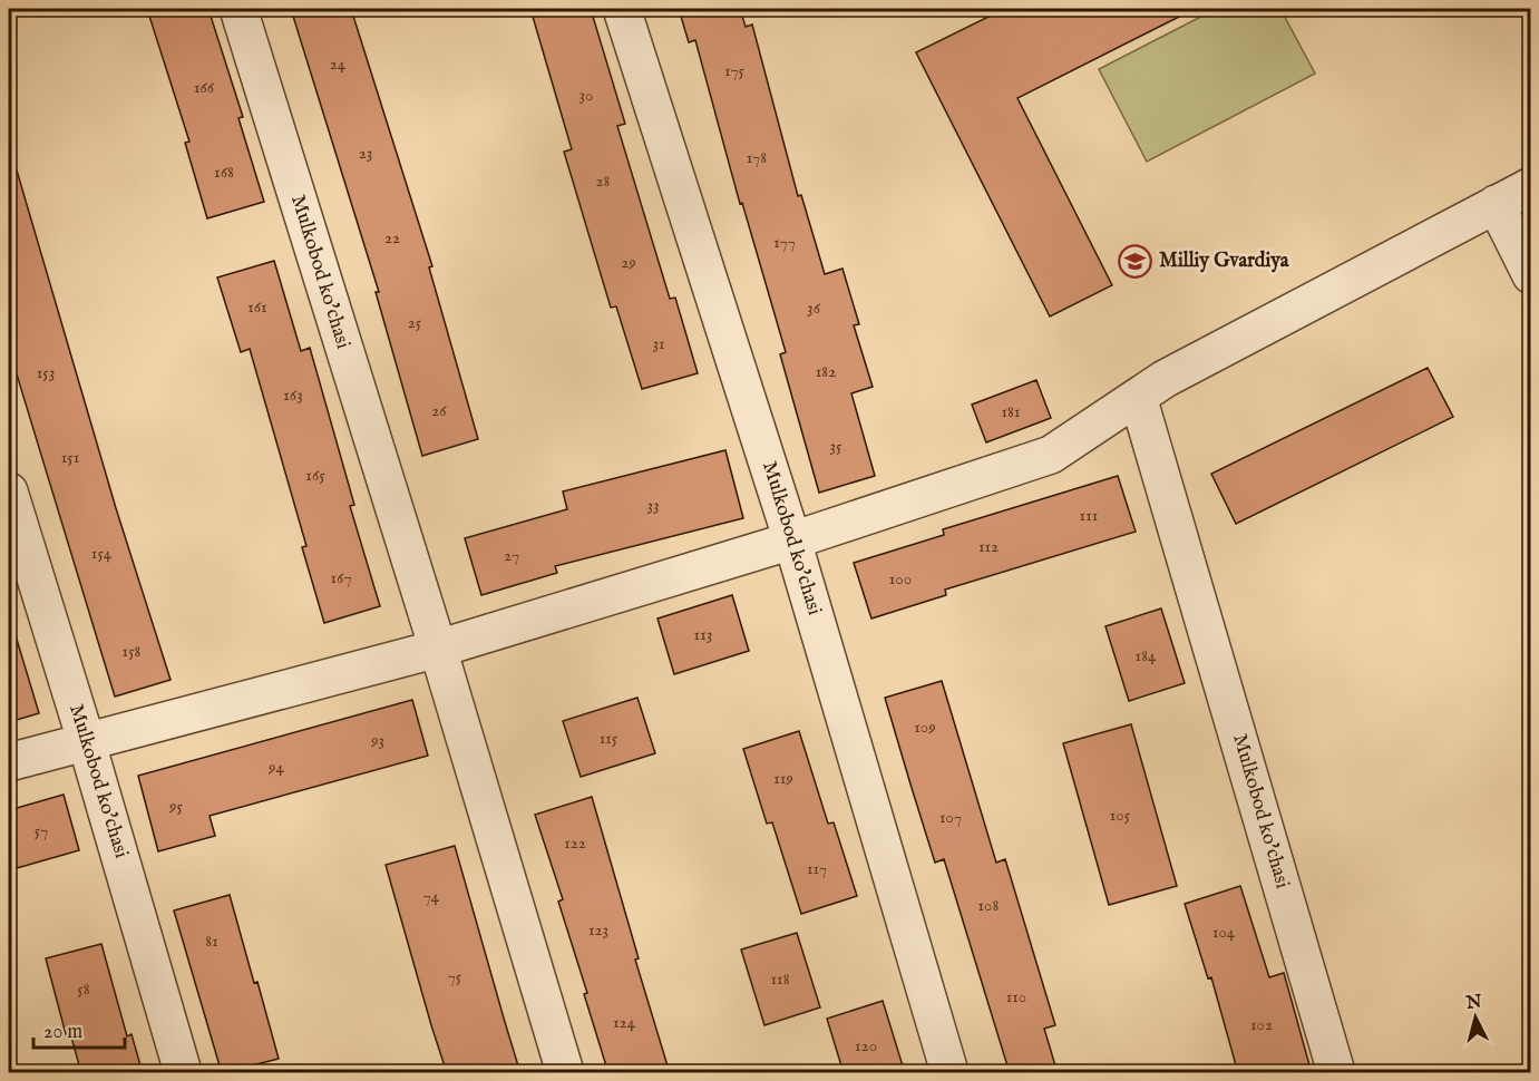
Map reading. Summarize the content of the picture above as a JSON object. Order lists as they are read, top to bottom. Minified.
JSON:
{"streets":{"street":["Mulkobod ko'chasi"]},"places":{"school or university":["Milliy Gvardiya"]},"house_numbers":["24","175","166","30","23","178","168","28","22","177","29","161","36","25","31","182","153","163","26","181","35","151","165","33","111","112","154","27","167","100","113","158","184","109","115","93","94","119","95","105","107","57","122","117","74","108","123","104","81","75","118","58","110","124","102","120"],"scale_bar":"20 m","north":"top"}
